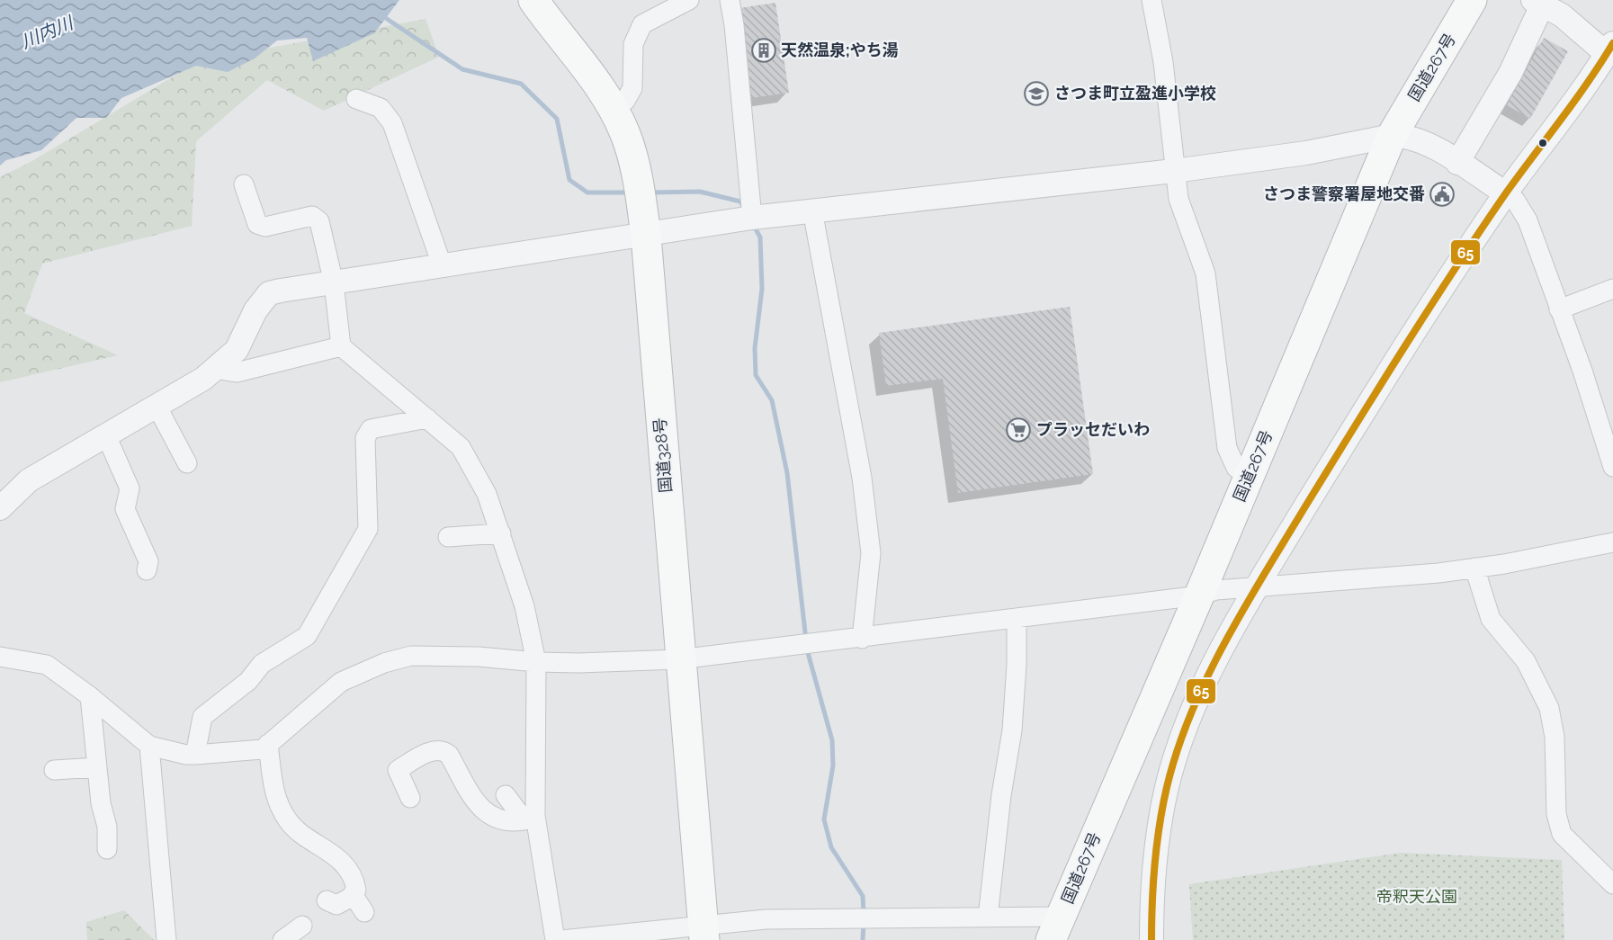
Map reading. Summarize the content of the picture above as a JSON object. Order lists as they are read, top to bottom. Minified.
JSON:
{"streets":{"highway":["国道267号","国道328号"]},"water":["川内川"],"parks":["帝釈天公園"],"places":{"building":["天然温泉;やち湯"],"school or university":["さつま町立盈進小学校"],"public building":["さつま警察署屋地交番"],"supermarket":["プラッセだいわ"]},"lines":["transit line 65"]}
